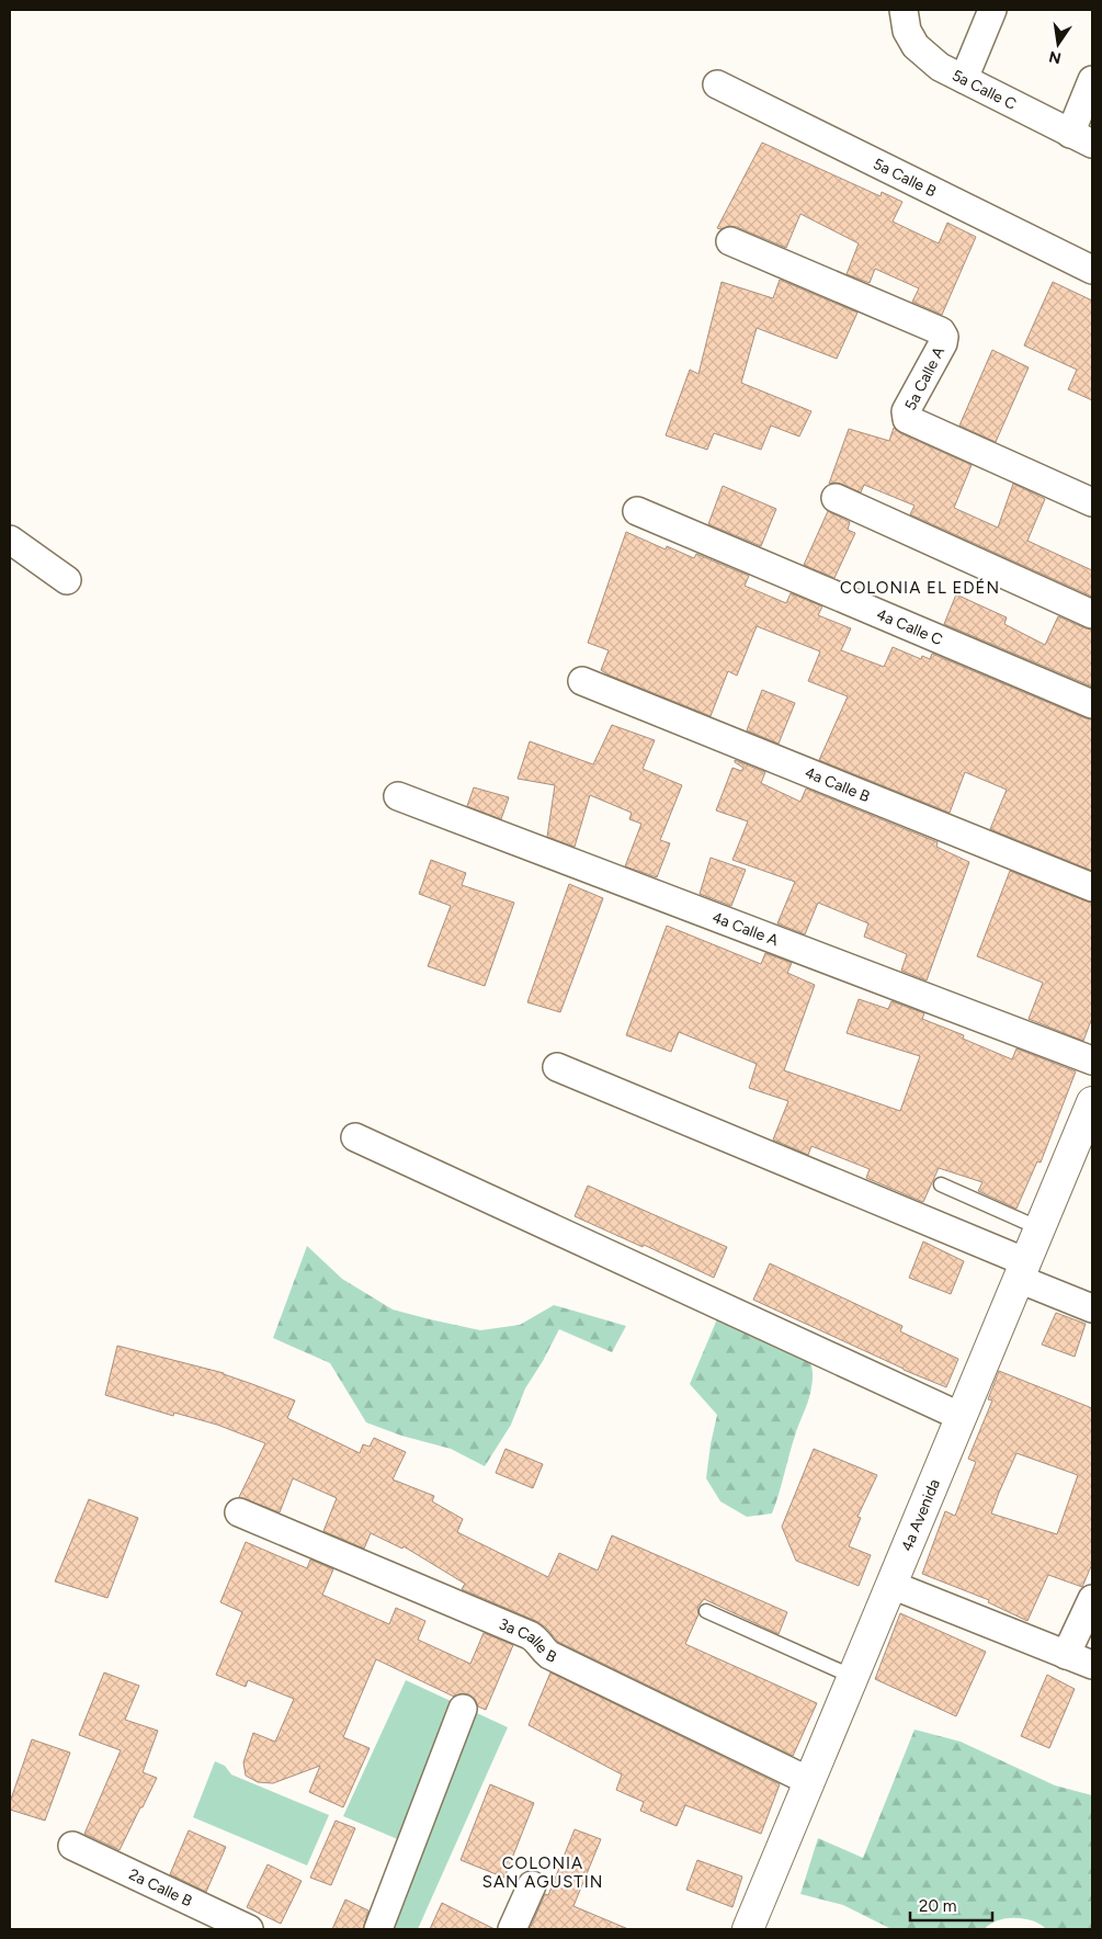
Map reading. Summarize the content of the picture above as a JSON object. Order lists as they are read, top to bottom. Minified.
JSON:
{"streets":{"street":["5a Calle C","5a Calle B","5a Calle A","4a Calle C","4a Calle B","4a Calle A","4a Avenida","3a Calle B","2a Calle B"]},"crossings":[["4a Avenida","3a Calle B"]],"districts":["COLONIA EL EDÉN","COLONIA SAN AGUSTIN"],"scale_bar":"20 m","north":"bottom"}
